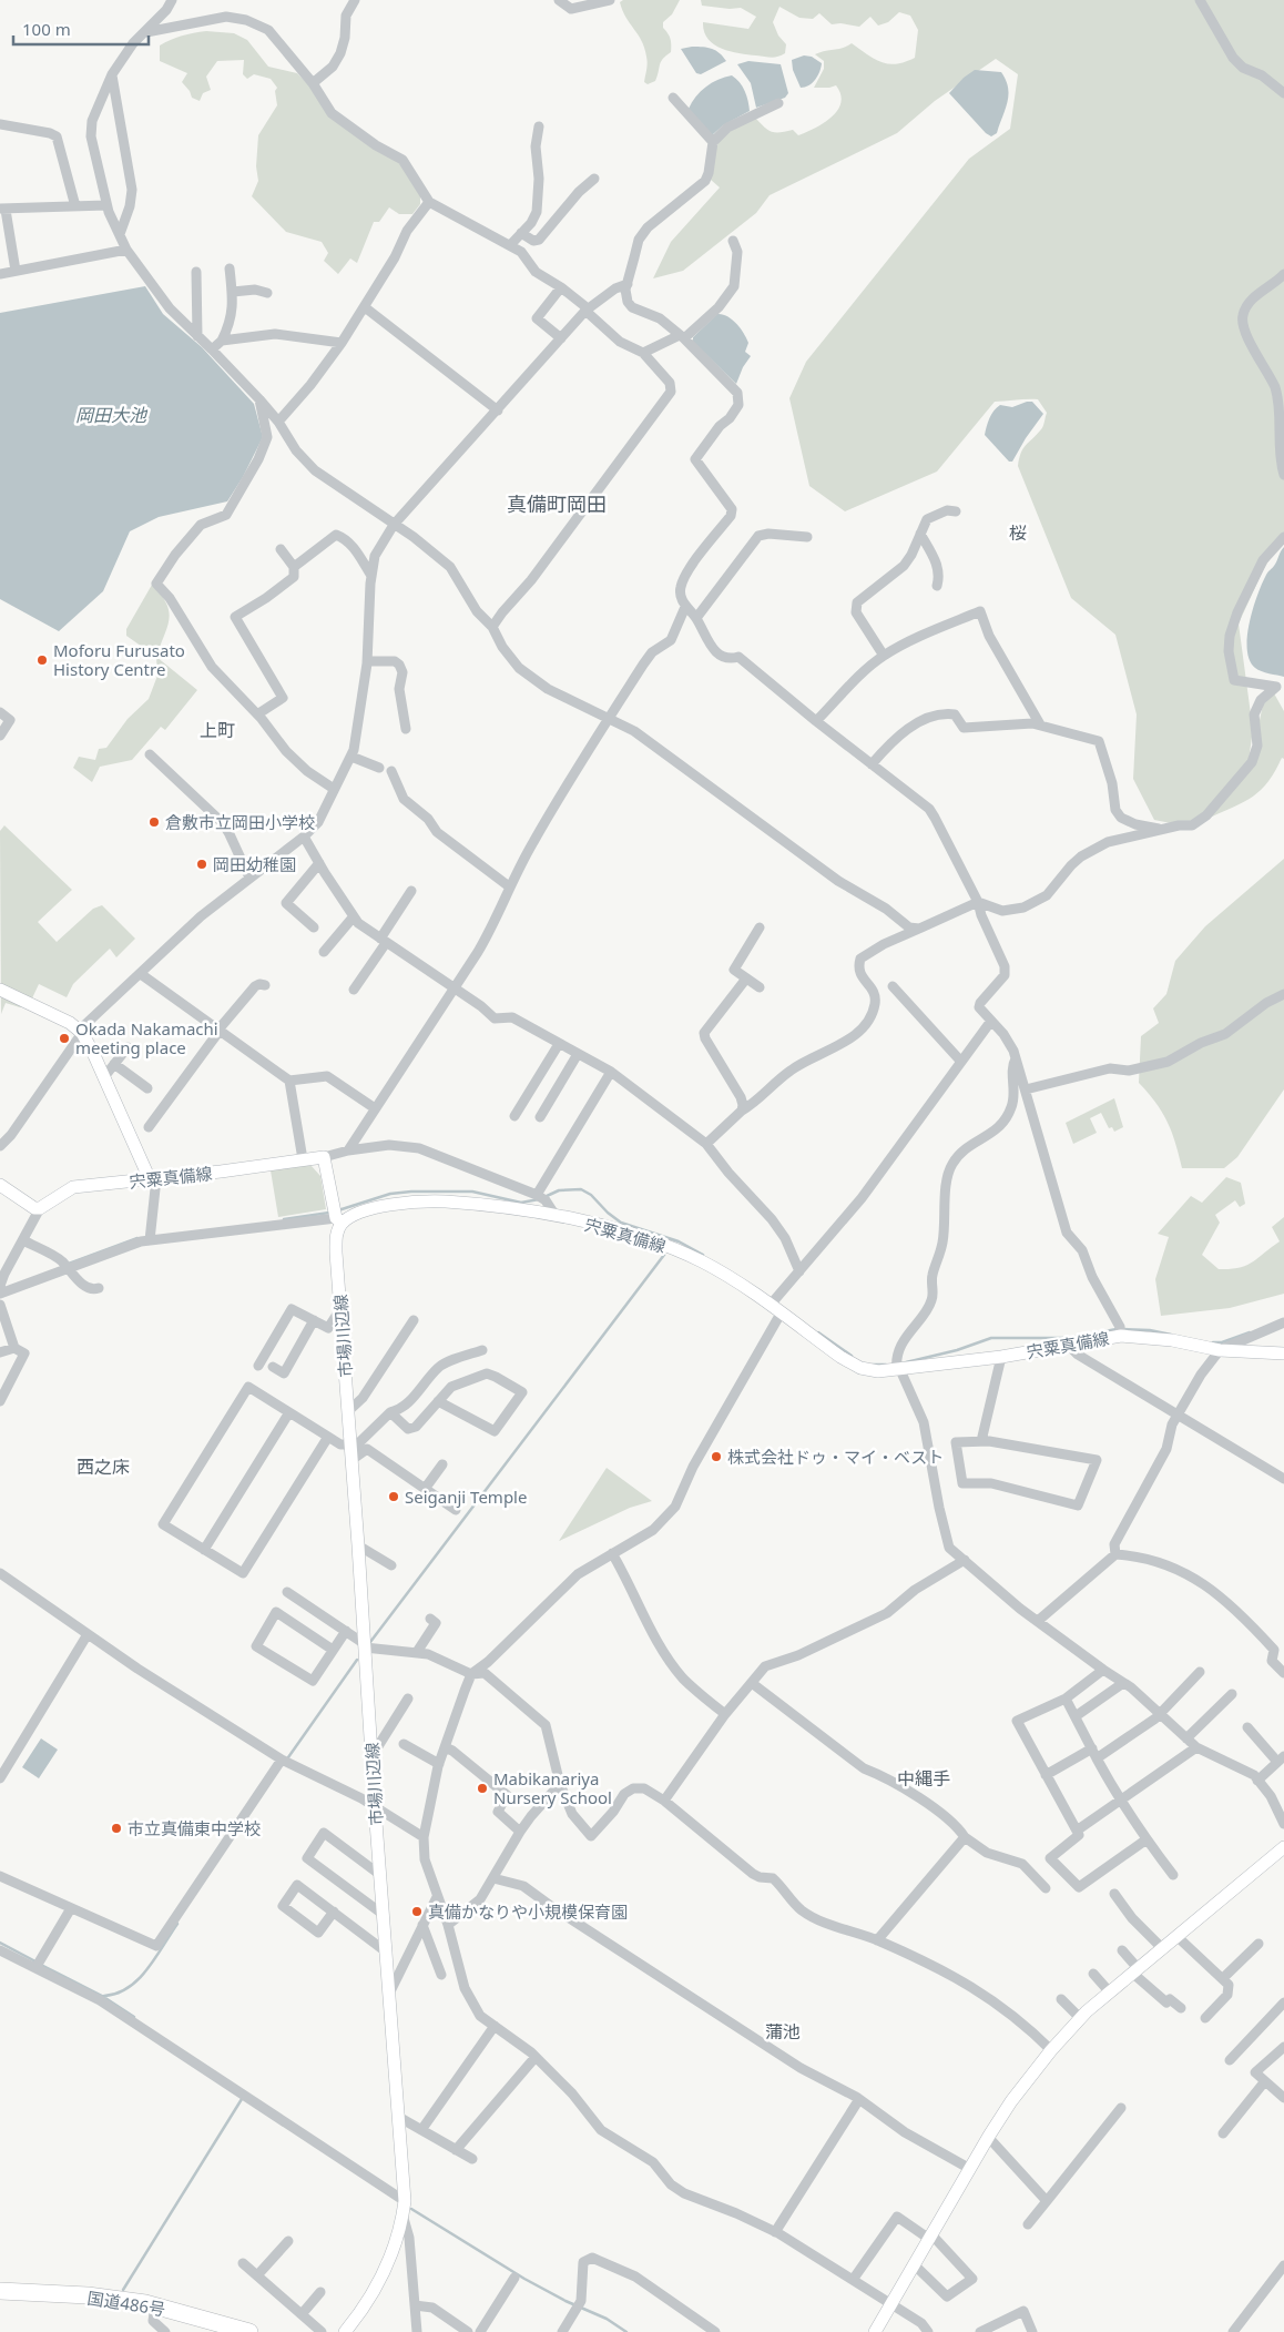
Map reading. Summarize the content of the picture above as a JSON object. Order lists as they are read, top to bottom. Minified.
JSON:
{"streets":{"highway":["国道486号"],"main road":["宍粟真備線","市場川辺線"]},"crossings":[["宍粟真備線","市場川辺線"]],"districts":["真備町岡田","桜","上町","西之床","中縄手","蒲池"],"water":["岡田大池"],"places":["Moforu Furusato History Centre","倉敷市立岡田小学校","岡田幼稚園","Okada Nakamachi meeting place","株式会社ドゥ・マイ・ベスト","Seiganji Temple","Mabikanariya Nursery School","市立真備東中学校","真備かなりや小規模保育園"],"scale_bar":"100 m"}
